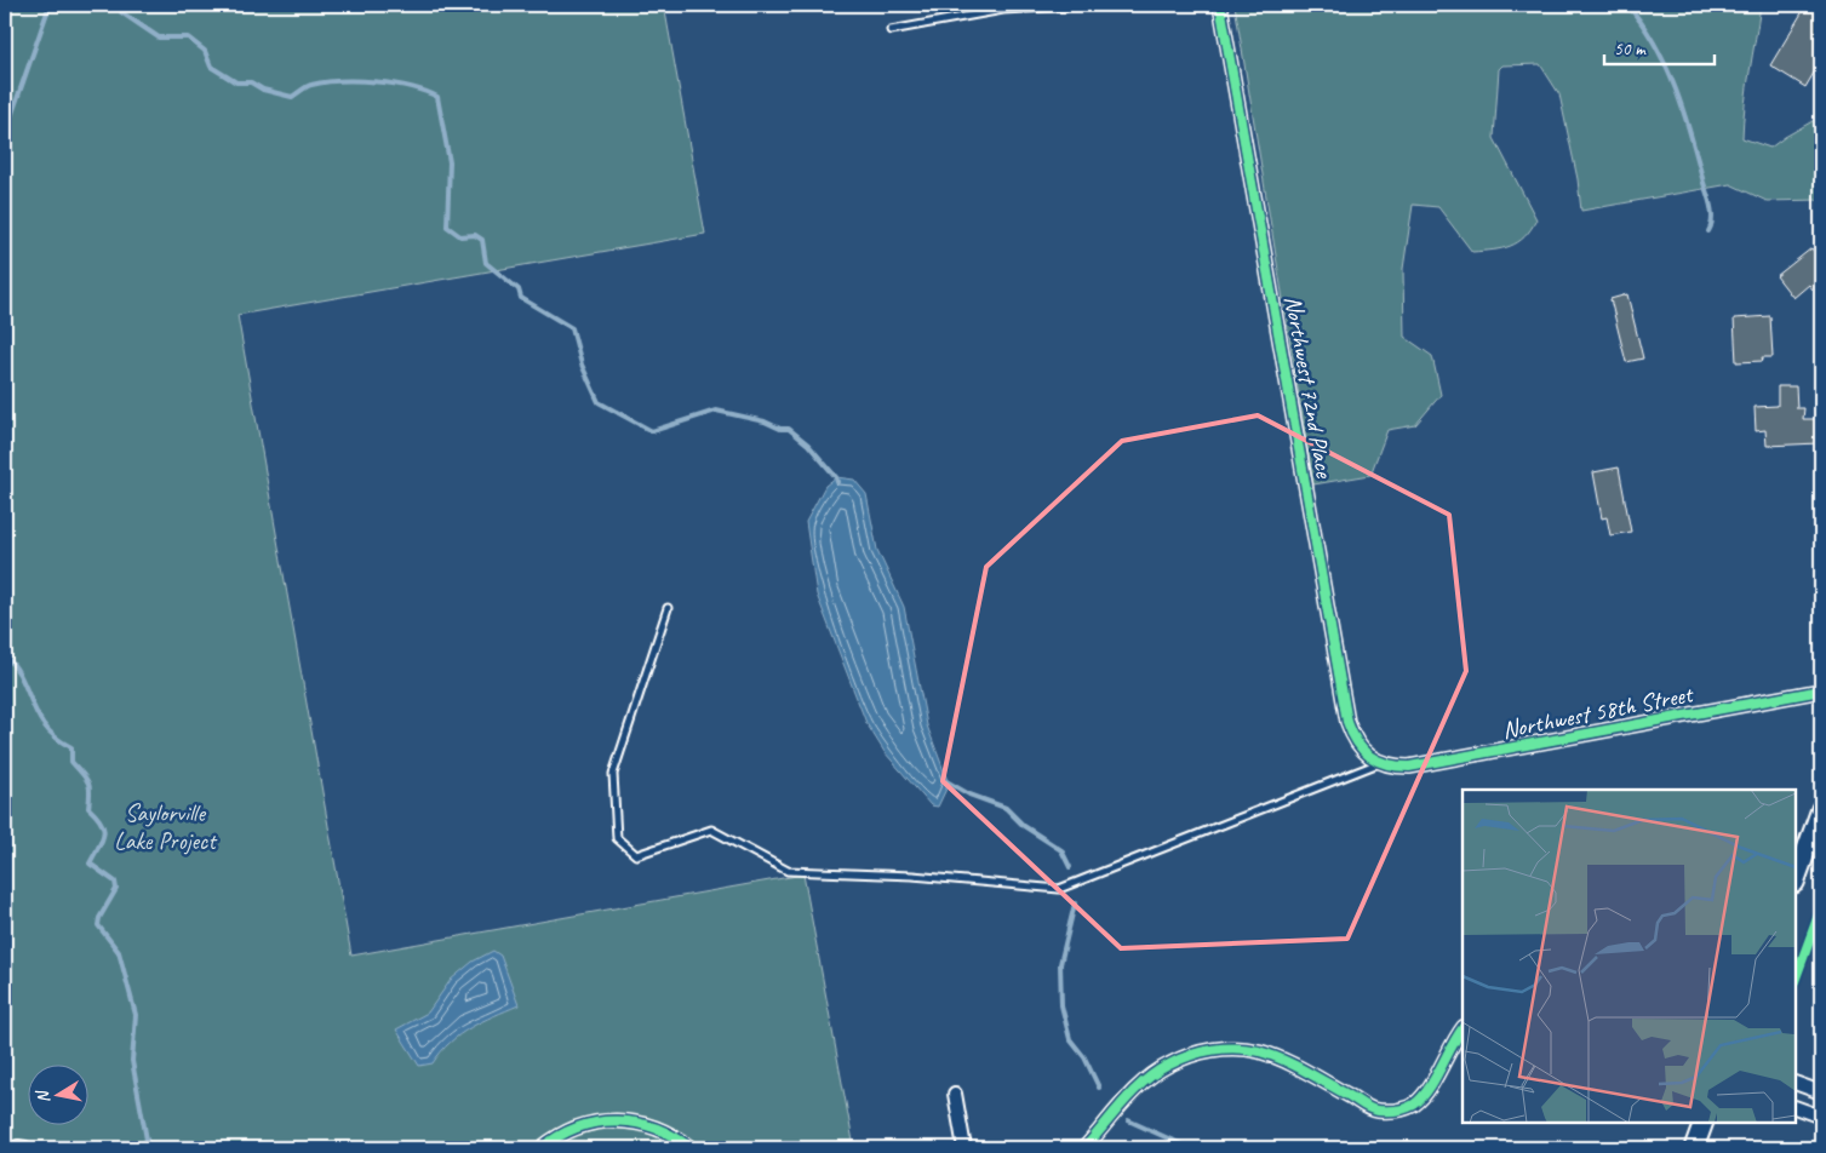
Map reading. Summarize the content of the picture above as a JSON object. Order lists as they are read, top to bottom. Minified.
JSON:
{"streets":{"street":["Northwest 72nd Place","Northwest 58th Street"]},"crossings":[["Northwest 72nd Place","Northwest 58th Street"]],"parks":["Saylorville Lake Project"],"scale_bar":"50 m","north":"left"}
